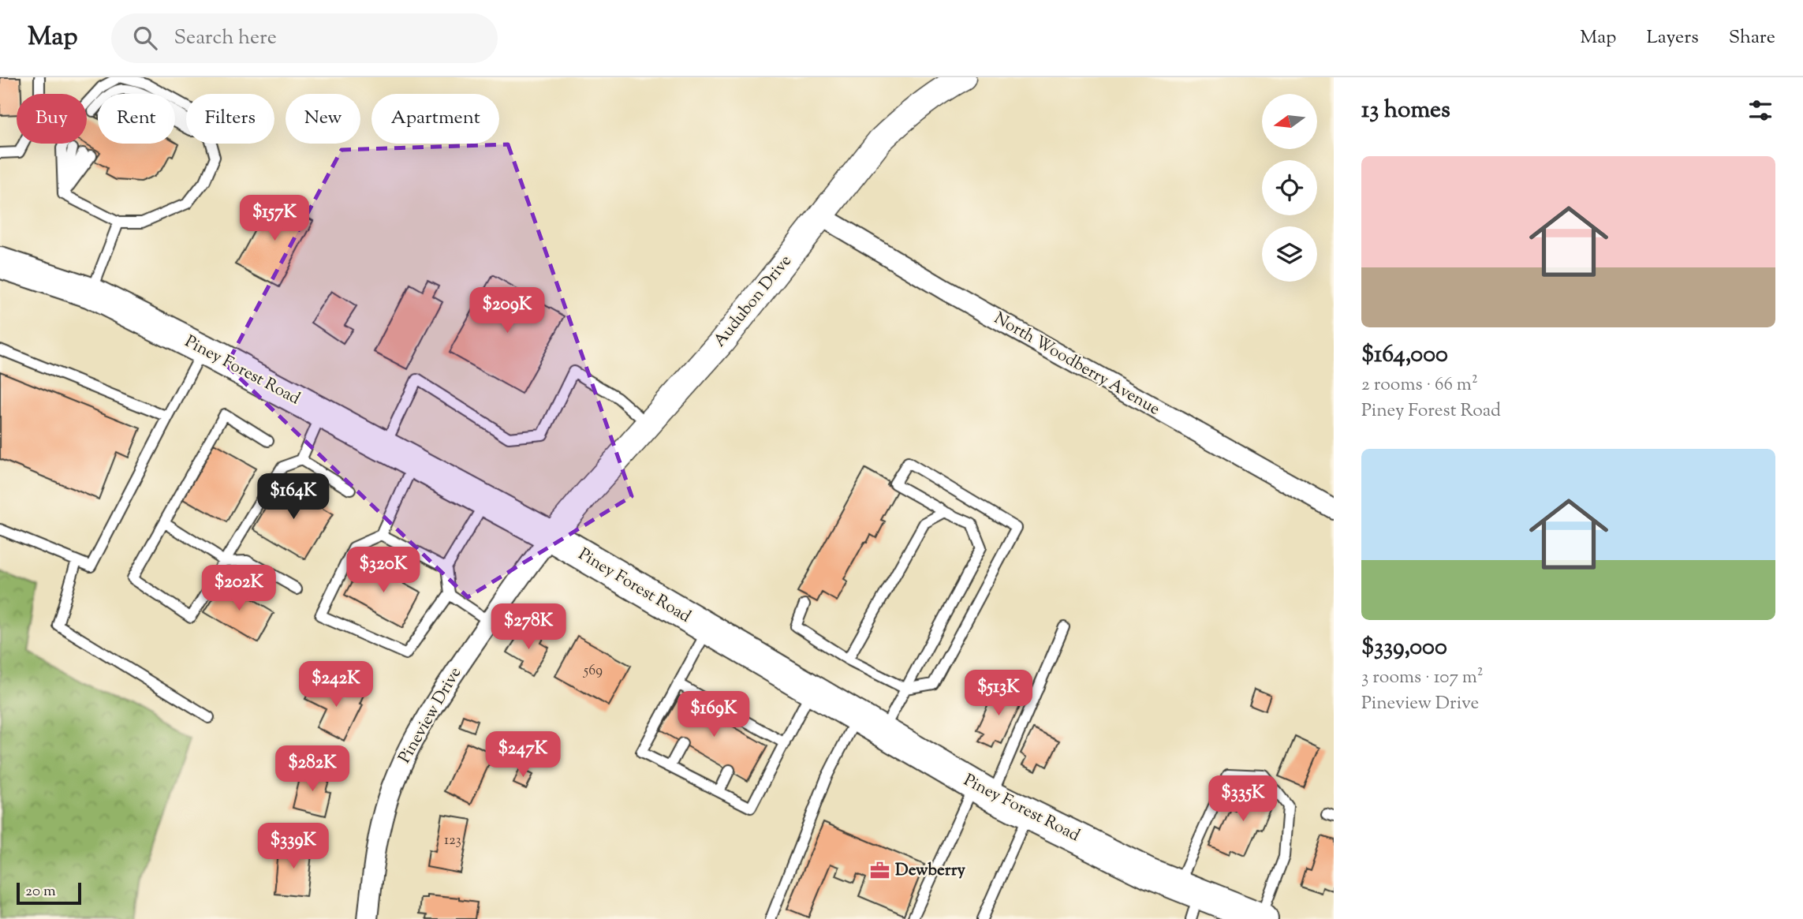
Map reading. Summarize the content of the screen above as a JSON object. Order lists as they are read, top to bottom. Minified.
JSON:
{"streets":{"main road":["Piney Forest Road"],"street":["Audubon Drive","North Woodberry Avenue","Pineview Drive"]},"crossings":[["Audubon Drive","North Woodberry Avenue"],["Audubon Drive","Piney Forest Road"],["Audubon Drive","Pineview Drive"],["Piney Forest Road","Pineview Drive"]],"places":{"office":["Dewberry"]},"house_numbers":["569","123"],"scale_bar":"20 m","north":"left","page":{"header":"Map","search":"Search here","nav":["Map","Layers","Share"],"heading":"13 homes","chip":["Buy","Rent","Filters","New","Apartment"],"list":[{"name":"$164,000","note":"2 rooms · 66 m² · Piney Forest Road"},{"name":"$339,000","note":"3 rooms · 107 m² · Pineview Drive"}],"price":["$157K","$209K","$164K","$320K","$202K","$278K","$242K","$513K","$169K","$247K","$282K","$335K","$339K"],"scale":"20 m"}}
